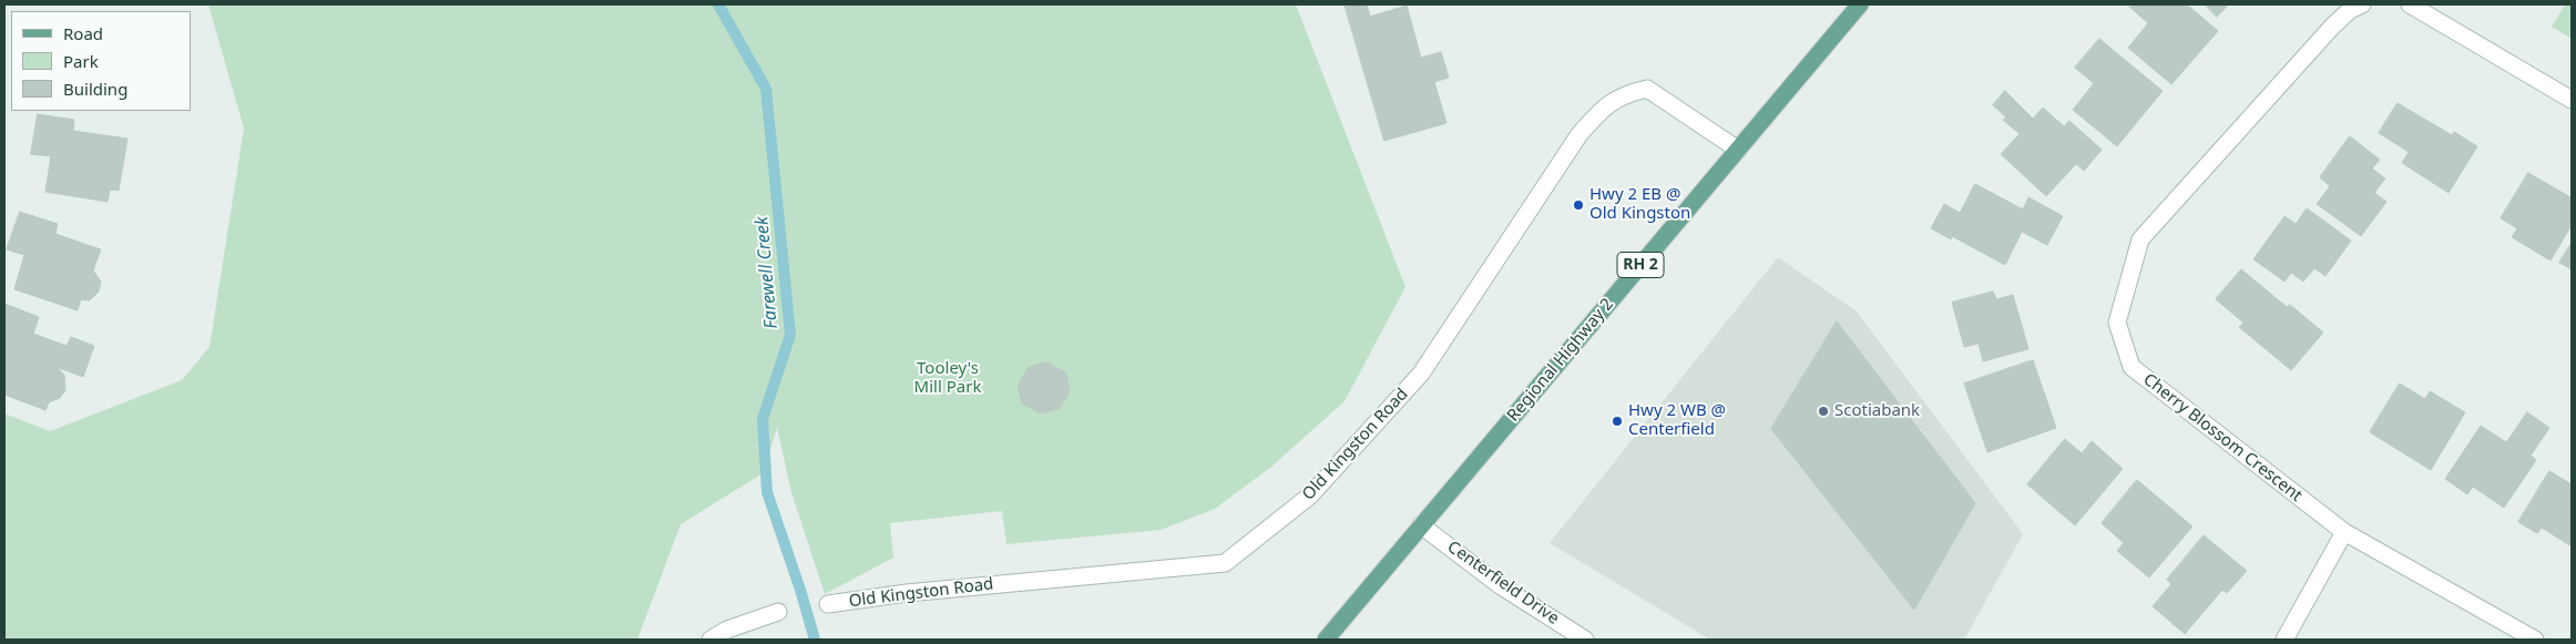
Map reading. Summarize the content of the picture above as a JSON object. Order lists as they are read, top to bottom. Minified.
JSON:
{"streets":{"main road":["RH 2","Regional Highway 2"],"street":["Cherry Blossom Crescent","Old Kingston Road","Centerfield Drive"]},"crossings":[["Regional Highway 2","Old Kingston Road"],["Regional Highway 2","Centerfield Drive"]],"water":["Farewell Creek"],"parks":["Tooley's Mill Park"],"places":["Hwy 2 EB @ Old Kingston","Scotiabank","Hwy 2 WB @ Centerfield"],"legend":["Road","Park","Building"]}
